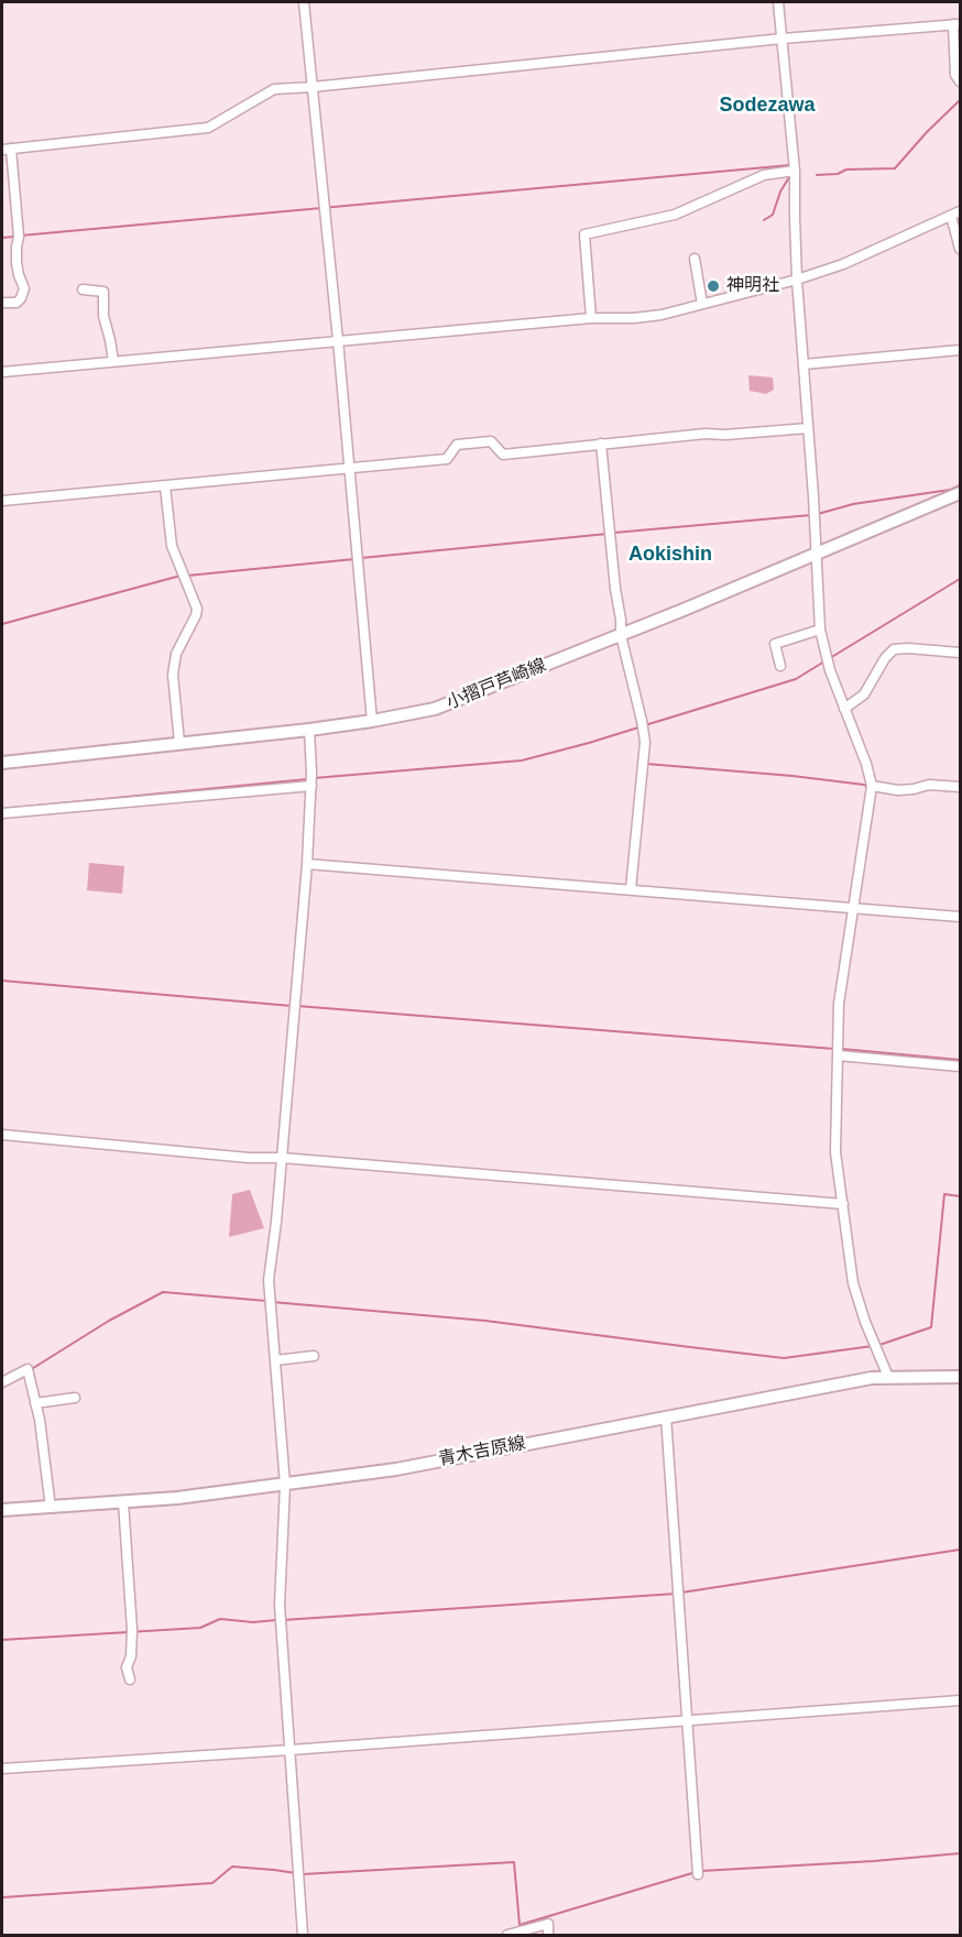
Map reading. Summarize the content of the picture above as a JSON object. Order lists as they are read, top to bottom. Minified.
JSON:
{"streets":{"main road":["小摺戸芦崎線","青木吉原線"]},"districts":["Sodezawa","Aokishin"],"places":["神明社"]}
